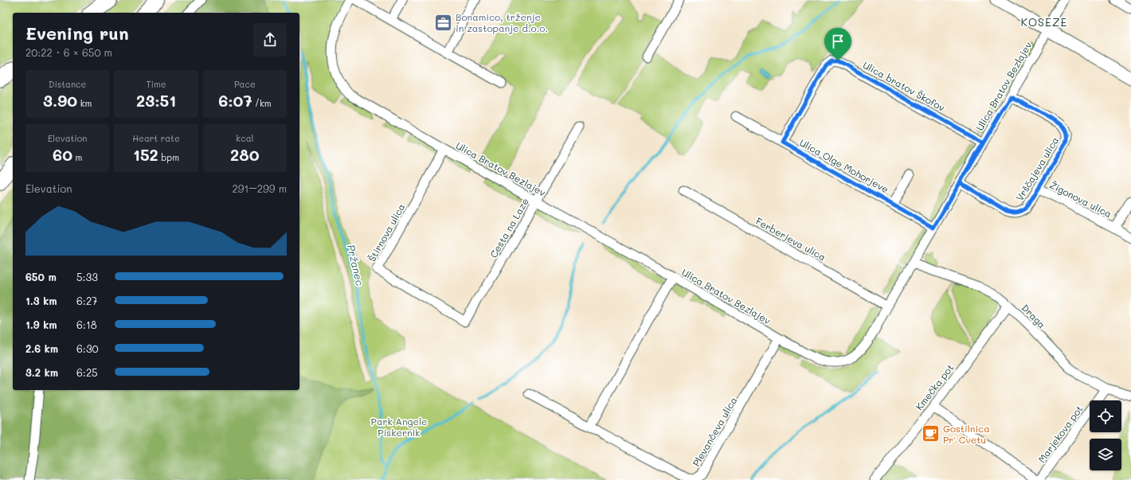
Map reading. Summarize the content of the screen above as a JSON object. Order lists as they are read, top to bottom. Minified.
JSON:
{"streets":{"street":["Ulica bratov Škofov","Ulica Bratov Bezlajev","Ulica Olge Mohorjeve","Vrščajeva ulica","Žigonova ulica","Cesta na Laze","Štirnova ulica","Ferberjeva ulica","Draga","Kmečka pot","Plevančeva ulica","Marjekova pot"]},"crossings":[["Ulica bratov Škofov","Ulica Bratov Bezlajev"],["Ulica bratov Škofov","Ulica Olge Mohorjeve"],["Ulica Bratov Bezlajev","Ulica Olge Mohorjeve"],["Ulica Bratov Bezlajev","Vrščajeva ulica"],["Ulica Bratov Bezlajev","Cesta na Laze"],["Ulica Bratov Bezlajev","Štirnova ulica"],["Ulica Bratov Bezlajev","Ferberjeva ulica"],["Ulica Bratov Bezlajev","Draga"],["Ulica Bratov Bezlajev","Plevančeva ulica"],["Vrščajeva ulica","Žigonova ulica"],["Cesta na Laze","Štirnova ulica"],["Draga","Kmečka pot"],["Draga","Marjekova pot"],["Kmečka pot","Marjekova pot"]],"districts":["KOSEZE"],"water":["Pržanec"],"parks":["Park Angele Piskernik"],"places":{"office":["Bonamico, trženje in zastopanje d.o.o."],"cafe":["Gostilnica Pr' Cvetu"]},"page":{"heading":["Evening run","20:22 · 6 × 650 m"],"stats":[["Distance","3.90 km"],["Time","23:51"],["Pace","6:07 /km"],["Elevation","60 m"],["Heart rate","152 bpm"],["kcal","280"]],"chart":["Elevation","291–299 m"],"list":[{"name":"650 m","note":"5:33"},{"name":"1.3 km","note":"6:27"},{"name":"1.9 km","note":"6:18"},{"name":"2.6 km","note":"6:30"},{"name":"3.2 km","note":"6:25"}]}}
